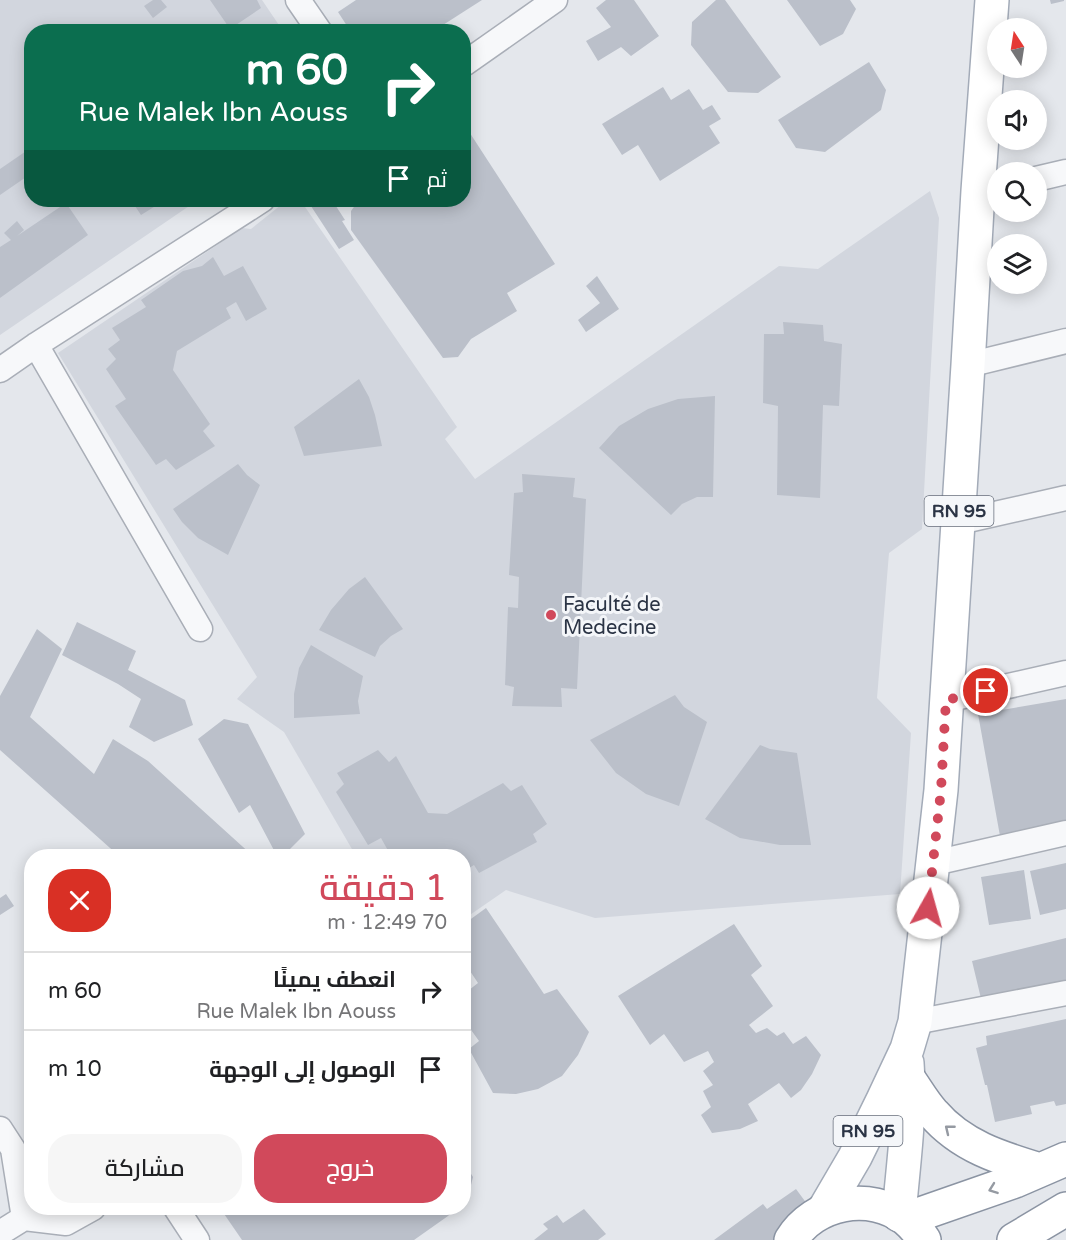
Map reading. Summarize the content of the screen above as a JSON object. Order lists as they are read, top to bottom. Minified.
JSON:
{"streets":{"main road":["RN 95"]},"places":["Faculté de Medecine"],"north":"top","page":{"turn":["60 m","Rue Malek Ibn Aouss"],"then":"ثم","heading":["1 دقيقة","70 m · 12:49"],"list":[{"name":"انعطف يمينًا","note":"Rue Malek Ibn Aouss","value":"60 m"},{"name":"الوصول إلى الوجهة","value":"10 m"}],"buttons":["خروج","مشاركة"]}}
